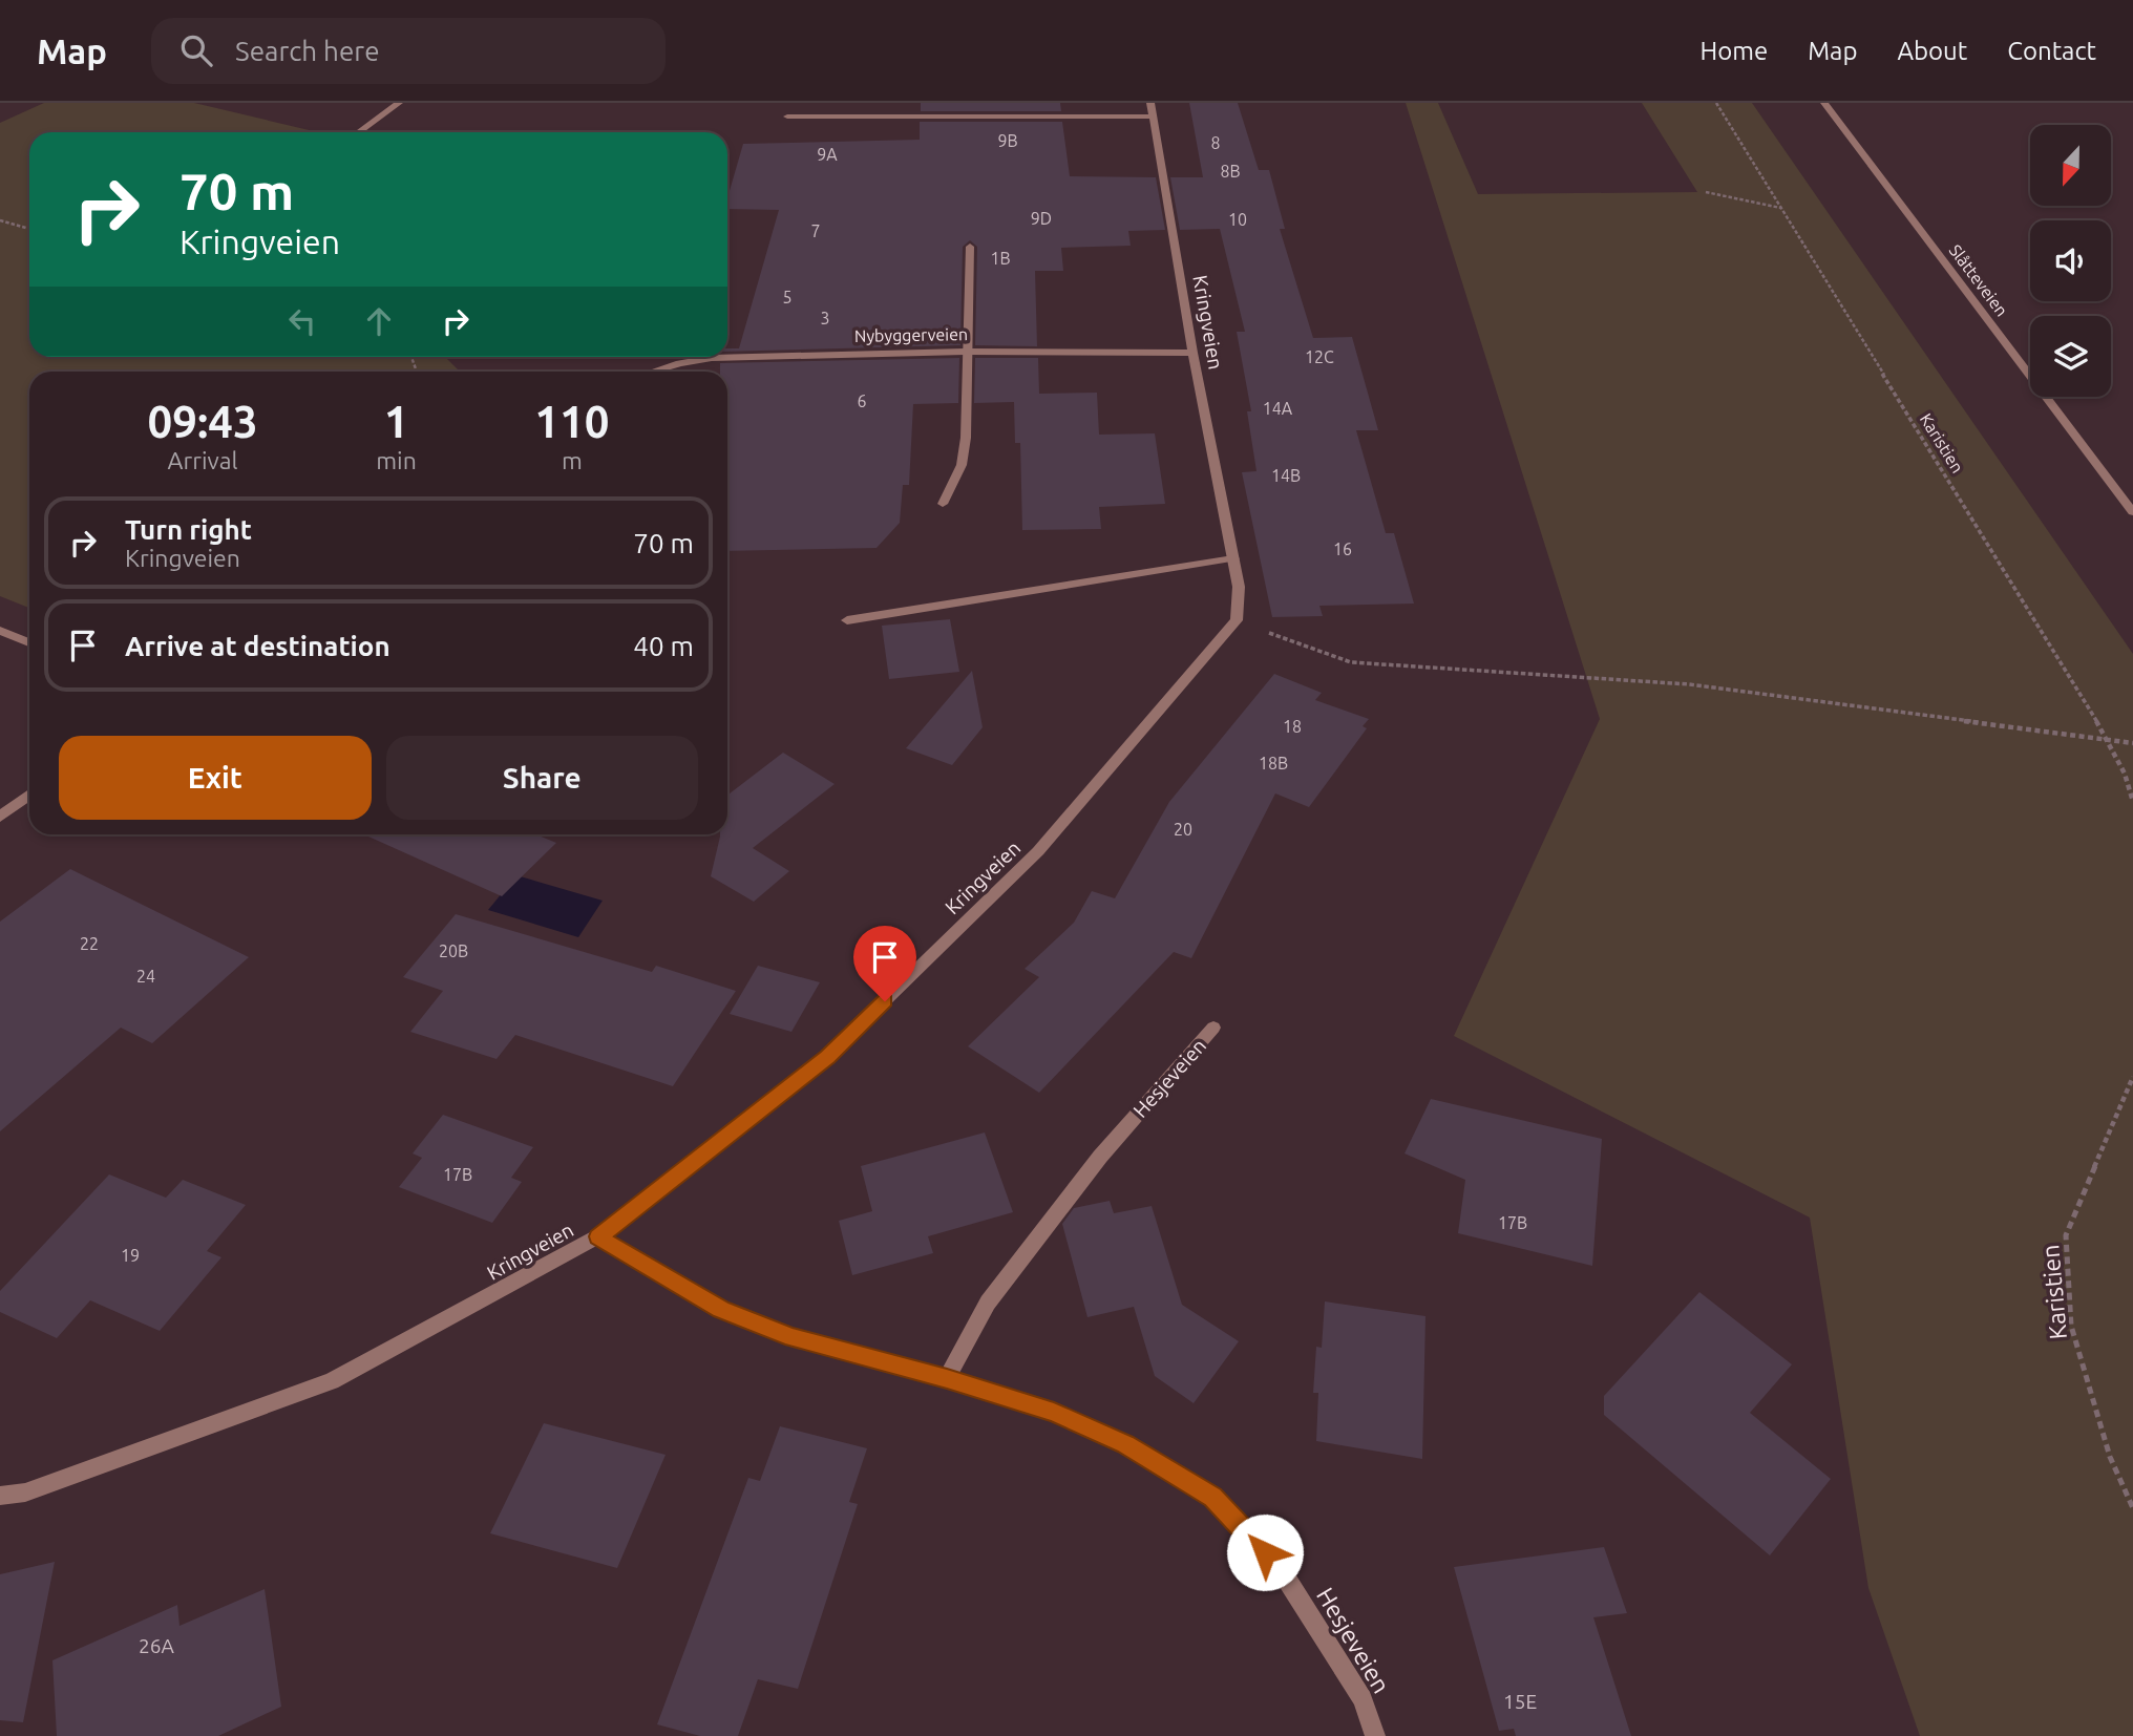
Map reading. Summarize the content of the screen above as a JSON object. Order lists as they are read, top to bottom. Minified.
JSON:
{"streets":{"street":["Slåtteveien","Kringveien","Nybyggerveien","Hesjeveien"],"path":["Karistien"]},"crossings":[["Kringveien","Nybyggerveien"],["Kringveien","Hesjeveien"]],"house_numbers":["9B","8","9A","8B","9D","10","7","1B","5","3","12C","6","14A","14B","16","18","18B","20","22","20B","24","17B","17B","19","26A","15E"],"north":"bottom","page":{"header":"Map","search":"Search here","nav":["Home","Map","About","Contact"],"turn":["70 m","Kringveien"],"eta":["09:43","Arrival","1","min","110","m"],"list":[{"name":"Turn right","note":"Kringveien","value":"70 m"},{"name":"Arrive at destination","value":"40 m"}],"buttons":["Exit","Share"]}}
